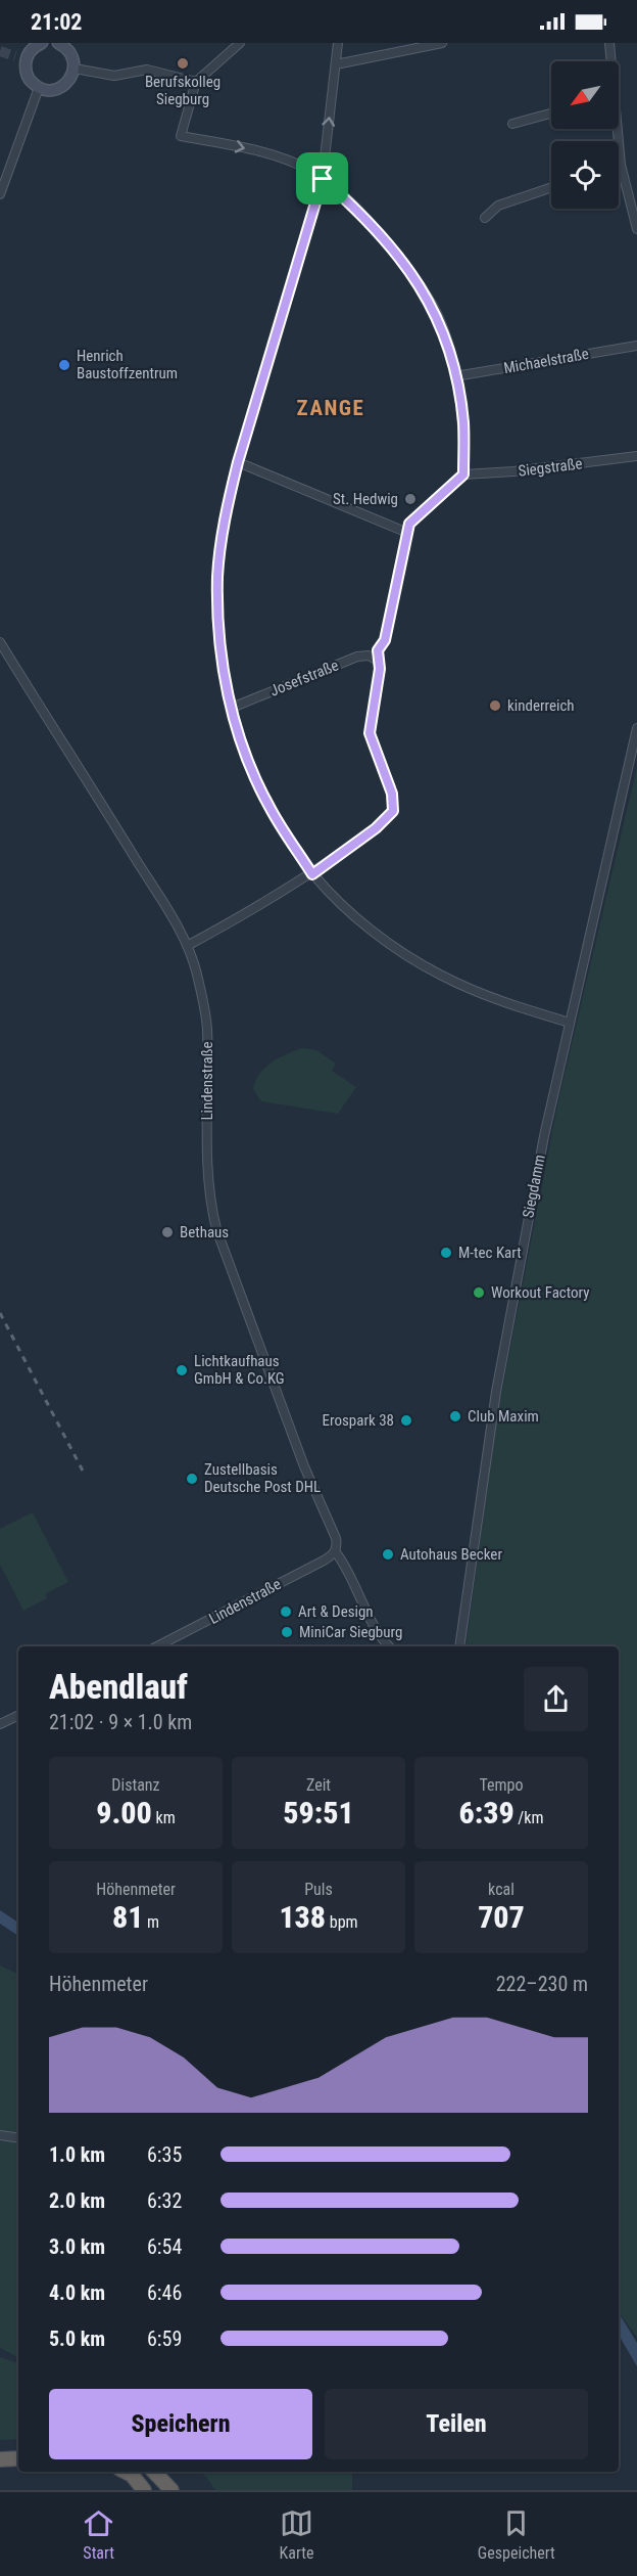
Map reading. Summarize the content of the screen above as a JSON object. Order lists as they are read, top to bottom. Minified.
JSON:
{"streets":{"street":["Michaelstraße","Siegstraße","Josefstraße","Lindenstraße","Siegdamm"]},"districts":["ZANGE"],"places":["Berufskolleg Siegburg","Henrich Baustoffzentrum","St. Hedwig","kinderreich","Bethaus","M-tec Kart","Workout Factory","Lichtkaufhaus GmbH & Co.KG","Club Maxim","Erospark 38","Zustellbasis Deutsche Post DHL","Autohaus Becker","Art & Design","MiniCar Siegburg"],"north":"bottom left","page":{"status":"21:02","heading":["Abendlauf","21:02 · 9 × 1.0 km"],"stats":[["Distanz","9.00 km"],["Zeit","59:51"],["Tempo","6:39 /km"],["Höhenmeter","81 m"],["Puls","138 bpm"],["kcal","707"]],"chart":["Höhenmeter","222–230 m"],"list":[{"name":"1.0 km","note":"6:35"},{"name":"2.0 km","note":"6:32"},{"name":"3.0 km","note":"6:54"},{"name":"4.0 km","note":"6:46"},{"name":"5.0 km","note":"6:59"}],"buttons":["Speichern","Teilen"],"tabs":["Start","Karte","Gespeichert"]}}
